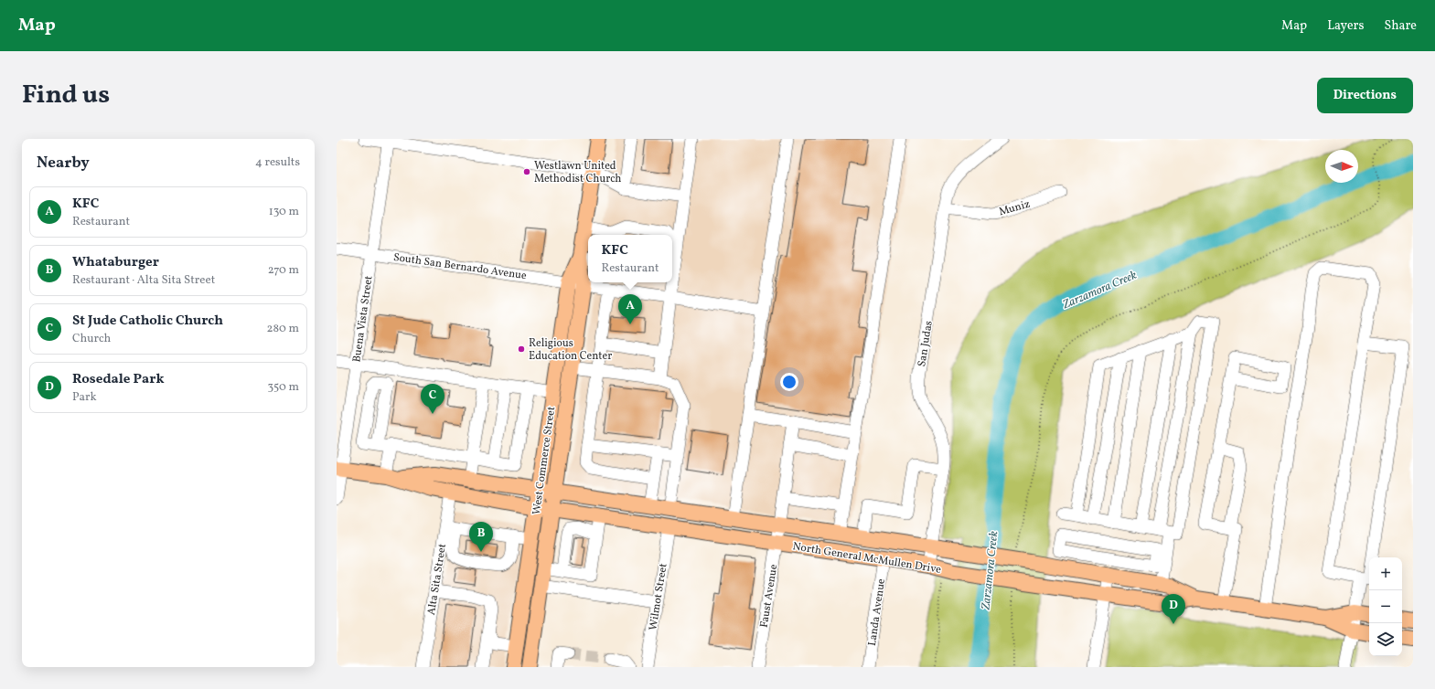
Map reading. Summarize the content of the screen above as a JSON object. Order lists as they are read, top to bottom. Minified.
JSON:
{"streets":{"main road":["West Commerce Street","North General McMullen Drive"],"street":["Muniz","South San Bernardo Avenue","Buena Vista Street","San Judas","Alta Sita Street","Faust Avenue","Wilmot Street","Landa Avenue"]},"crossings":[["Muniz","San Judas"],["South San Bernardo Avenue","Buena Vista Street"],["South San Bernardo Avenue","West Commerce Street"],["San Judas","North General McMullen Drive"],["West Commerce Street","North General McMullen Drive"],["North General McMullen Drive","Alta Sita Street"],["North General McMullen Drive","Faust Avenue"],["North General McMullen Drive","Wilmot Street"],["North General McMullen Drive","Landa Avenue"]],"water":["Zarzamora Creek"],"places":["Westlawn United Methodist Church","Religious Education Center"],"north":"right","page":{"header":"Map","nav":["Map","Layers","Share"],"title":"Find us","buttons":"Directions","heading":["Nearby","4 results"],"list":[{"mark":"A","name":"KFC","note":"Restaurant","value":"130 m"},{"mark":"B","name":"Whataburger","note":"Restaurant · Alta Sita Street","value":"270 m"},{"mark":"C","name":"St Jude Catholic Church","note":"Church","value":"280 m"},{"mark":"D","name":"Rosedale Park","note":"Park","value":"350 m"}],"popup":["KFC","Restaurant"],"pins":["A","C","B","D"],"map_buttons":["+","−"]}}
